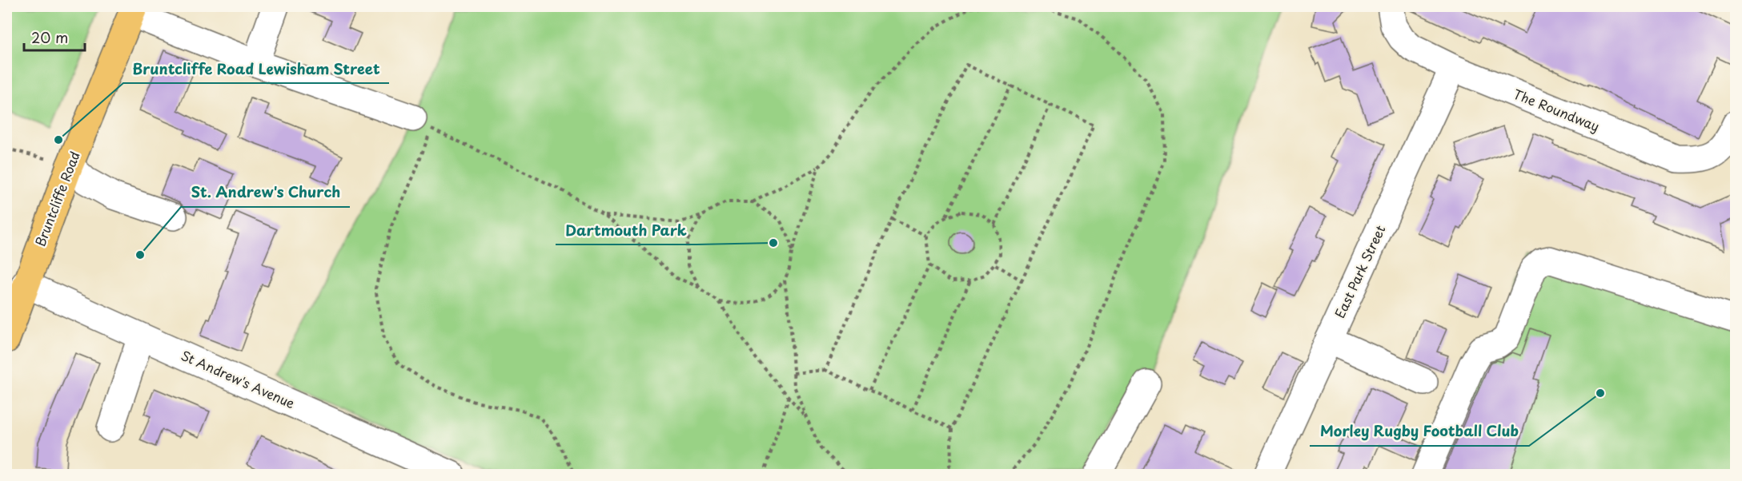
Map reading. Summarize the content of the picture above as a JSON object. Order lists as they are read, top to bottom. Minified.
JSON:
{"streets":{"main road":["Bruntcliffe Road"],"street":["The Roundway","East Park Street","St Andrew's Avenue"]},"crossings":[["The Roundway","East Park Street"],["Bruntcliffe Road","St Andrew's Avenue"]],"places":["Bruntcliffe Road Lewisham Street","Dartmouth Park","St. Andrew's Church","Morley Rugby Football Club"],"scale_bar":"20 m"}
